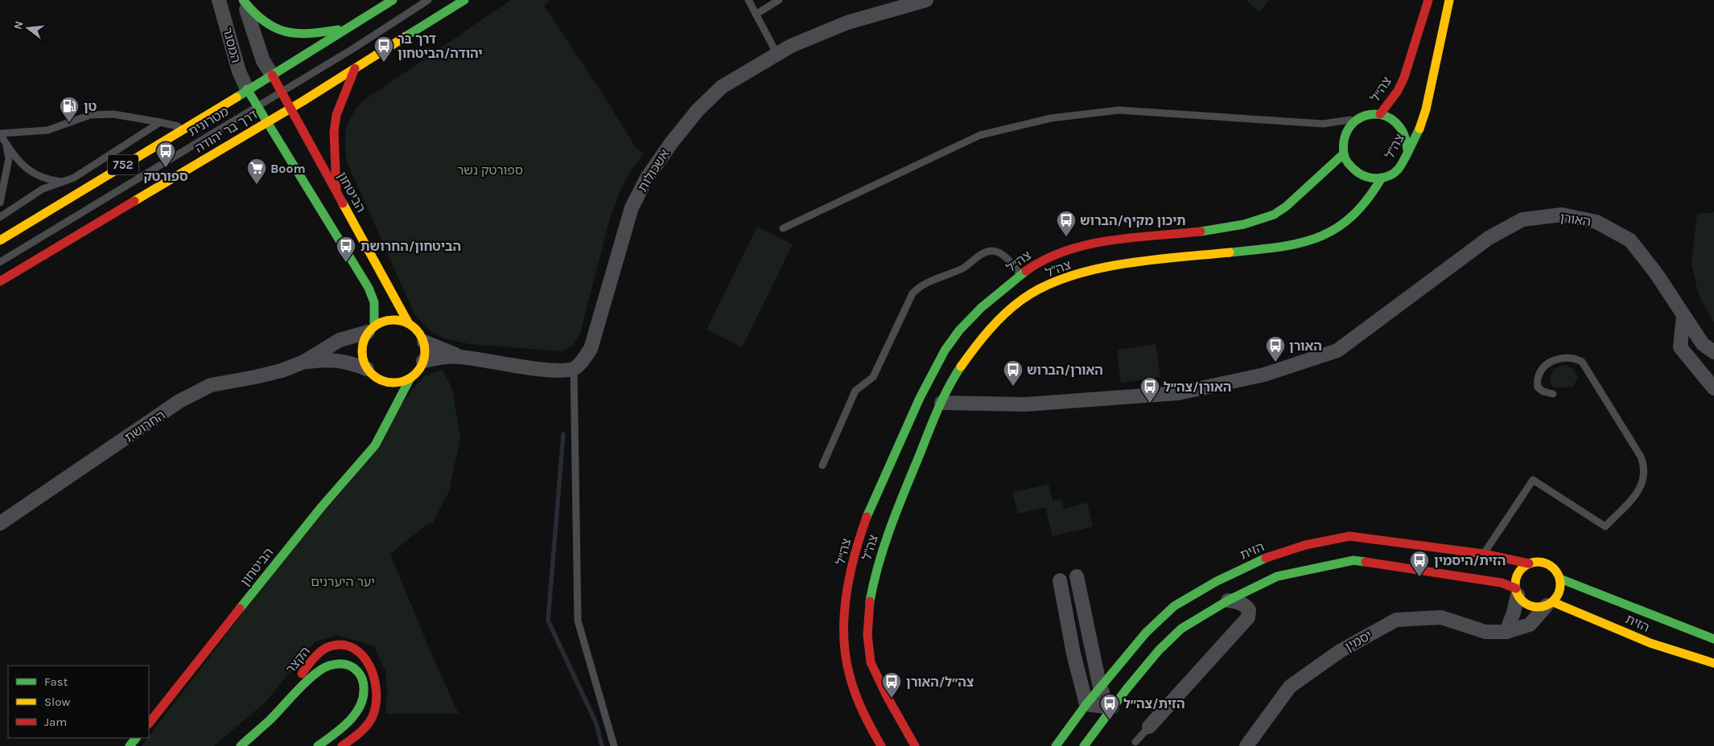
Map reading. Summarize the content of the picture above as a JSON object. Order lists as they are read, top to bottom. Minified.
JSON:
{"streets":{"main road":["צה״ל","דרך בר יהודה","צה\"ל","752","הביטחון","הזית","הקצר"],"street":["המסגר","אשכולות","האורן","החרושת","יסמין"],"lane":["מטרונית"]},"crossings":[["המסגר","דרך בר יהודה"],["המסגר","הביטחון"],["צה״ל","צה\"ל"],["מטרונית","הביטחון"],["דרך בר יהודה","הביטחון"],["צה\"ל","האורן"],["הביטחון","החרושת"],["הזית","יסמין"]],"parks":["ספורטק נשר","יער היערנים"],"places":{"bus stop":["דרך בר יהודה/הביטחון","ספורטק","תיכון מקיף/הברוש","הביטחון/החרושת","האורן","האורן/הברוש","האורן/צה״ל","הזית/היסמין","צה״ל/האורן","הזית/צה״ל"],"fuel station":["טן"],"supermarket":["Boom"]},"legend":["Fast","Slow","Jam"],"north":"left"}
